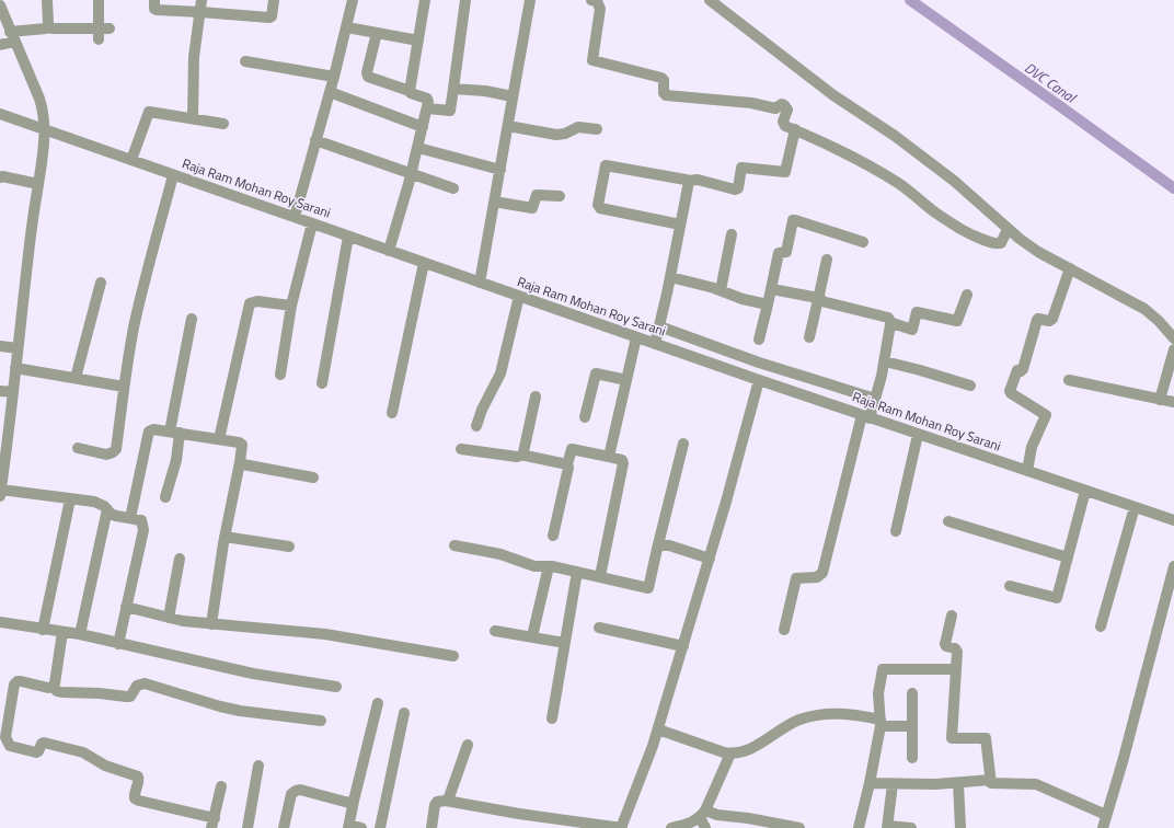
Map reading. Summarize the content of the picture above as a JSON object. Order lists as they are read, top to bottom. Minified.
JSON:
{"streets":{"street":["Raja Ram Mohan Roy Sarani"]},"water":["DVC Canal"]}
